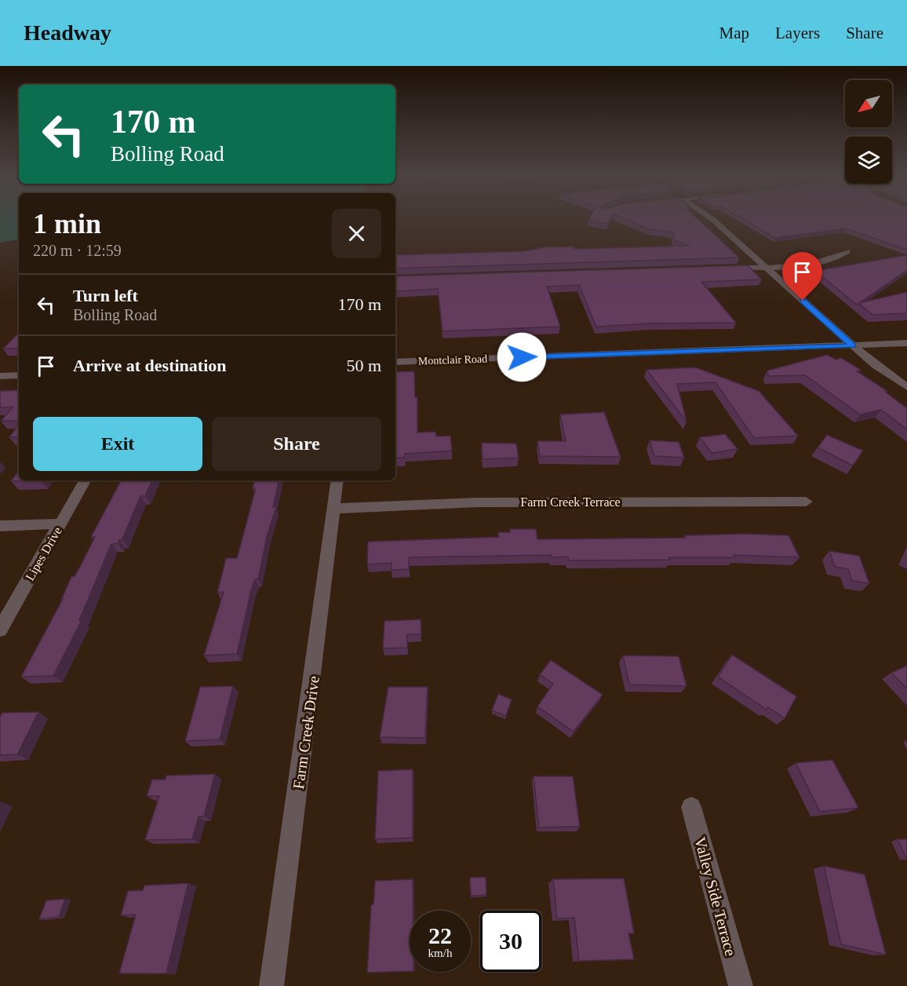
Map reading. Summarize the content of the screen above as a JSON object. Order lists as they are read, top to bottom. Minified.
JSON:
{"streets":{"street":["Montclair Road","Farm Creek Terrace","Lipes Drive","Farm Creek Drive","Valley Side Terrace"]},"crossings":[["Farm Creek Terrace","Farm Creek Drive"]],"north":"bottom left","page":{"header":"Headway","nav":["Map","Layers","Share"],"turn":["170 m","Bolling Road"],"heading":["1 min","220 m · 12:59"],"list":[{"name":"Turn left","note":"Bolling Road","value":"170 m"},{"name":"Arrive at destination","value":"50 m"}],"buttons":["Exit","Share"],"speed":"22 km/h","limit":"30"}}
